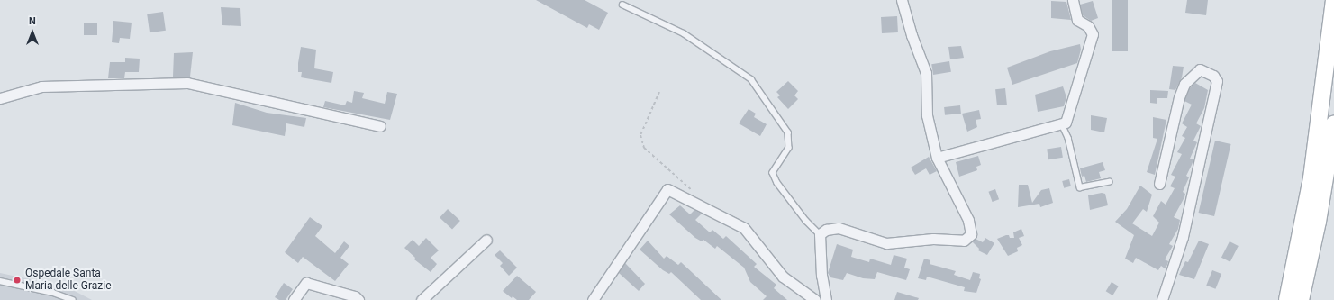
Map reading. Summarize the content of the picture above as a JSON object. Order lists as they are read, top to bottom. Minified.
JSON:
{"places":["Ospedale Santa Maria delle Grazie"],"north":"top"}
